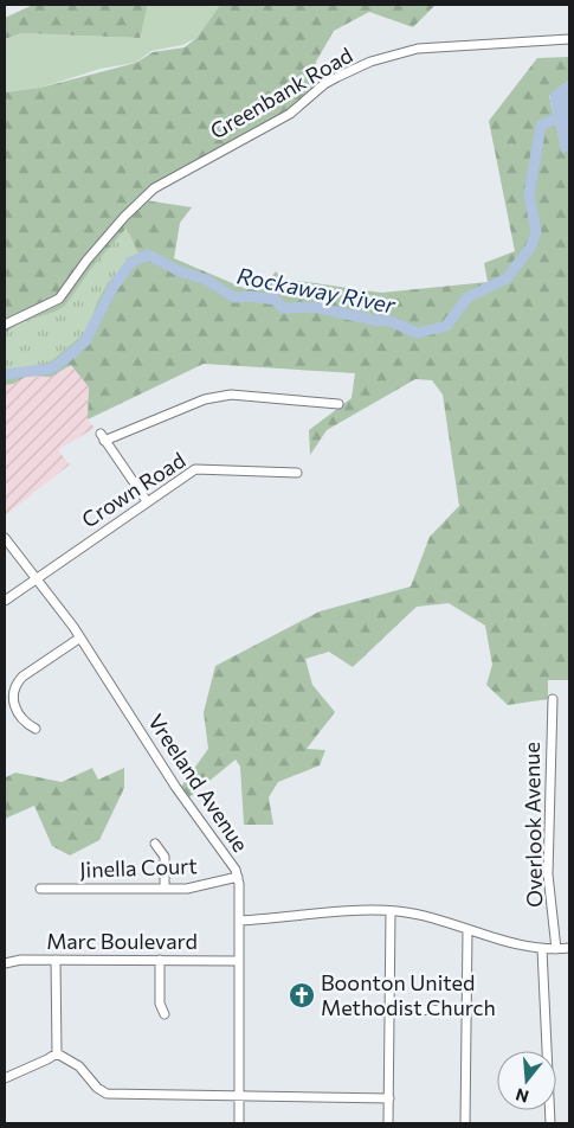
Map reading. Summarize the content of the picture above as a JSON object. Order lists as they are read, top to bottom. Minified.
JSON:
{"streets":{"street":["Greenbank Road","Crown Road","Vreeland Avenue","Overlook Avenue","Jinella Court","Marc Boulevard"]},"crossings":[["Crown Road","Vreeland Avenue"],["Vreeland Avenue","Jinella Court"],["Vreeland Avenue","Marc Boulevard"]],"water":["Rockaway River"],"places":{"church":["Boonton United Methodist Church"]},"north":"bottom"}
